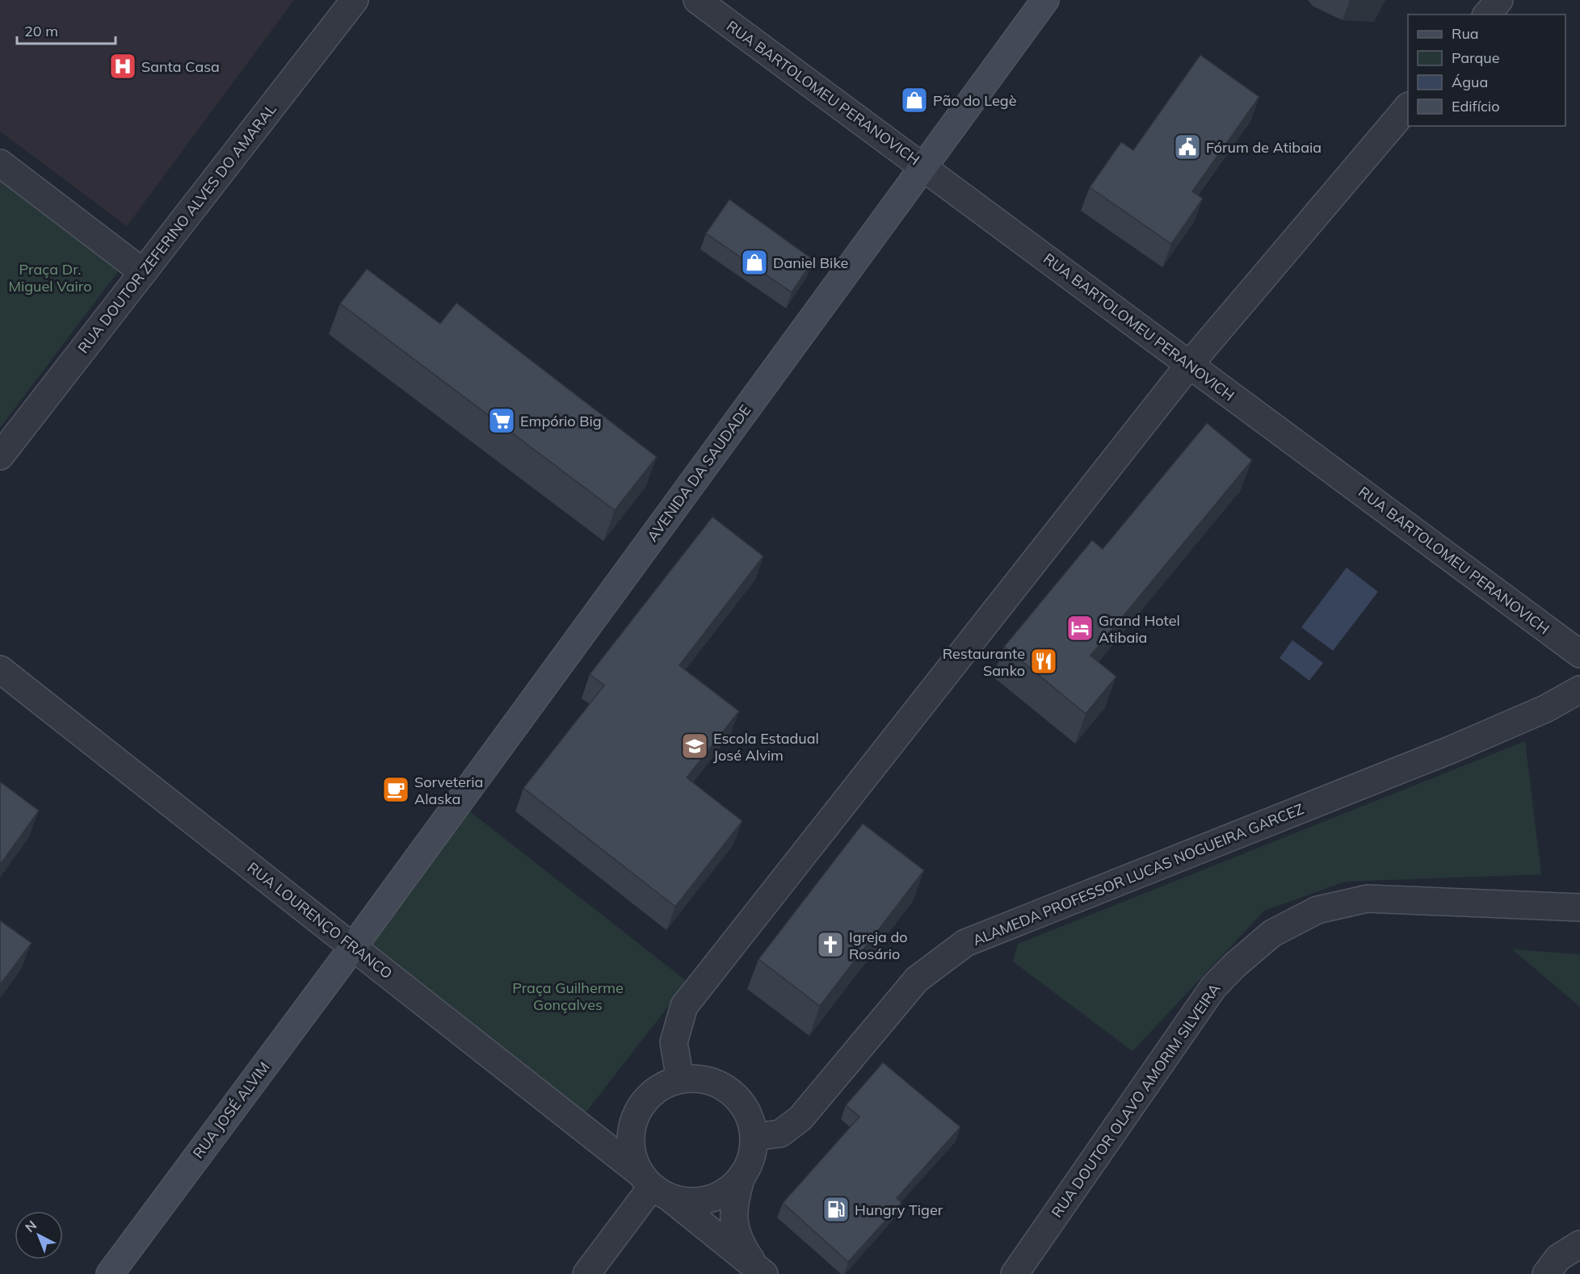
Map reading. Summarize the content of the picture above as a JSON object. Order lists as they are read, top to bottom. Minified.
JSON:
{"streets":{"main road":["AVENIDA DA SAUDADE","RUA JOSÉ ALVIM"],"street":["RUA BARTOLOMEU PERANOVICH","RUA DOUTOR ZEFERINO ALVES DO AMARAL","ALAMEDA PROFESSOR LUCAS NOGUEIRA GARCEZ","RUA LOURENÇO FRANCO","RUA DOUTOR OLAVO AMORIM SILVEIRA"]},"crossings":[["RUA BARTOLOMEU PERANOVICH","AVENIDA DA SAUDADE"],["AVENIDA DA SAUDADE","RUA LOURENÇO FRANCO"],["AVENIDA DA SAUDADE","RUA JOSÉ ALVIM"],["ALAMEDA PROFESSOR LUCAS NOGUEIRA GARCEZ","RUA LOURENÇO FRANCO"],["RUA LOURENÇO FRANCO","RUA JOSÉ ALVIM"]],"parks":["Praça Dr. Miguel Vairo","Praça Guilherme Gonçalves"],"places":{"hospital":["Santa Casa"],"shop":["Pão do Legè","Daniel Bike"],"public building":["Fórum de Atibaia"],"supermarket":["Empório Big"],"hotel":["Grand Hotel Atibaia"],"restaurant":["Restaurante Sanko"],"school or university":["Escola Estadual José Alvim"],"cafe":["Sorveteria Alaska"],"church":["Igreja do Rosário"],"fuel station":["Hungry Tiger"]},"legend":["Rua","Parque","Água","Edifício"],"scale_bar":"20 m","north":"top left"}
